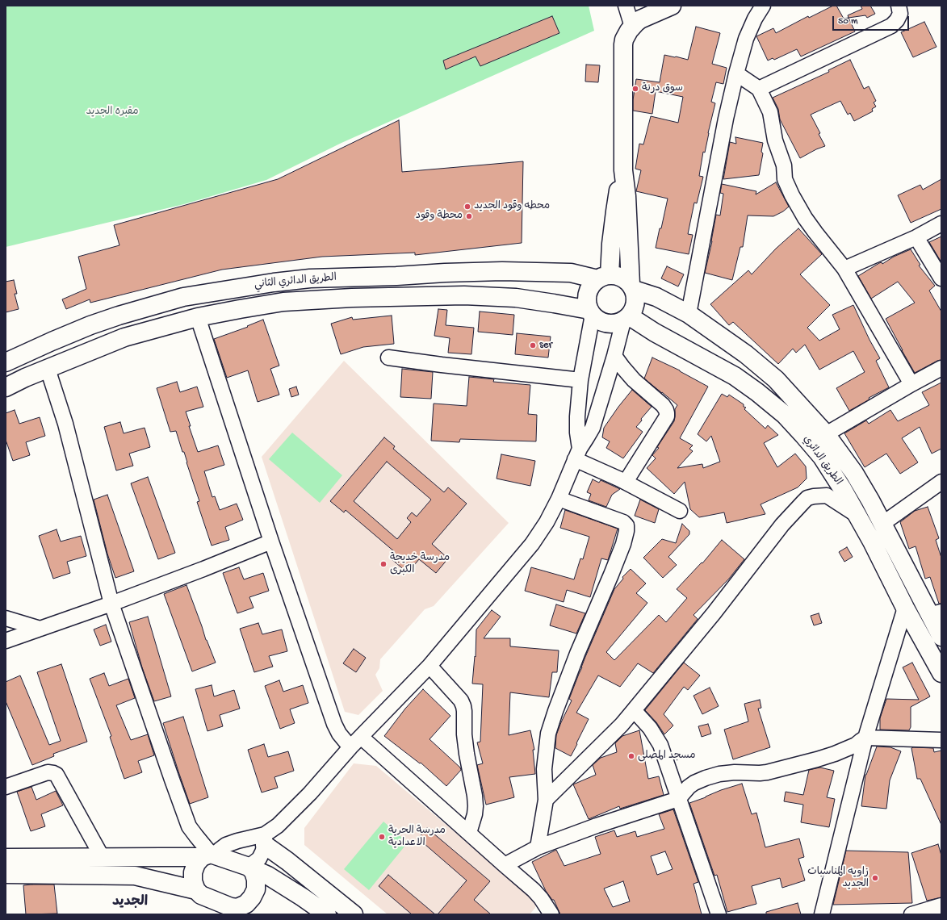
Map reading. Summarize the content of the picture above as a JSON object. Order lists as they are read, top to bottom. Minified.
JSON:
{"streets":{"main road":["الطريق الدائري الثاني","الطريق الدائري"]},"crossings":[["الطريق الدائري الثاني","الطريق الدائري"]],"districts":["الجديد"],"parks":["مقبره الجديد"],"places":["سوق درنة","محطه وقود الجديد","محطة وقود","ser","مدرسة خديجة الكبرى","مسجد المصلى","مدرسة الحرية الاعدادية","زاويه المناسبات الجديد"],"scale_bar":"50 m"}
